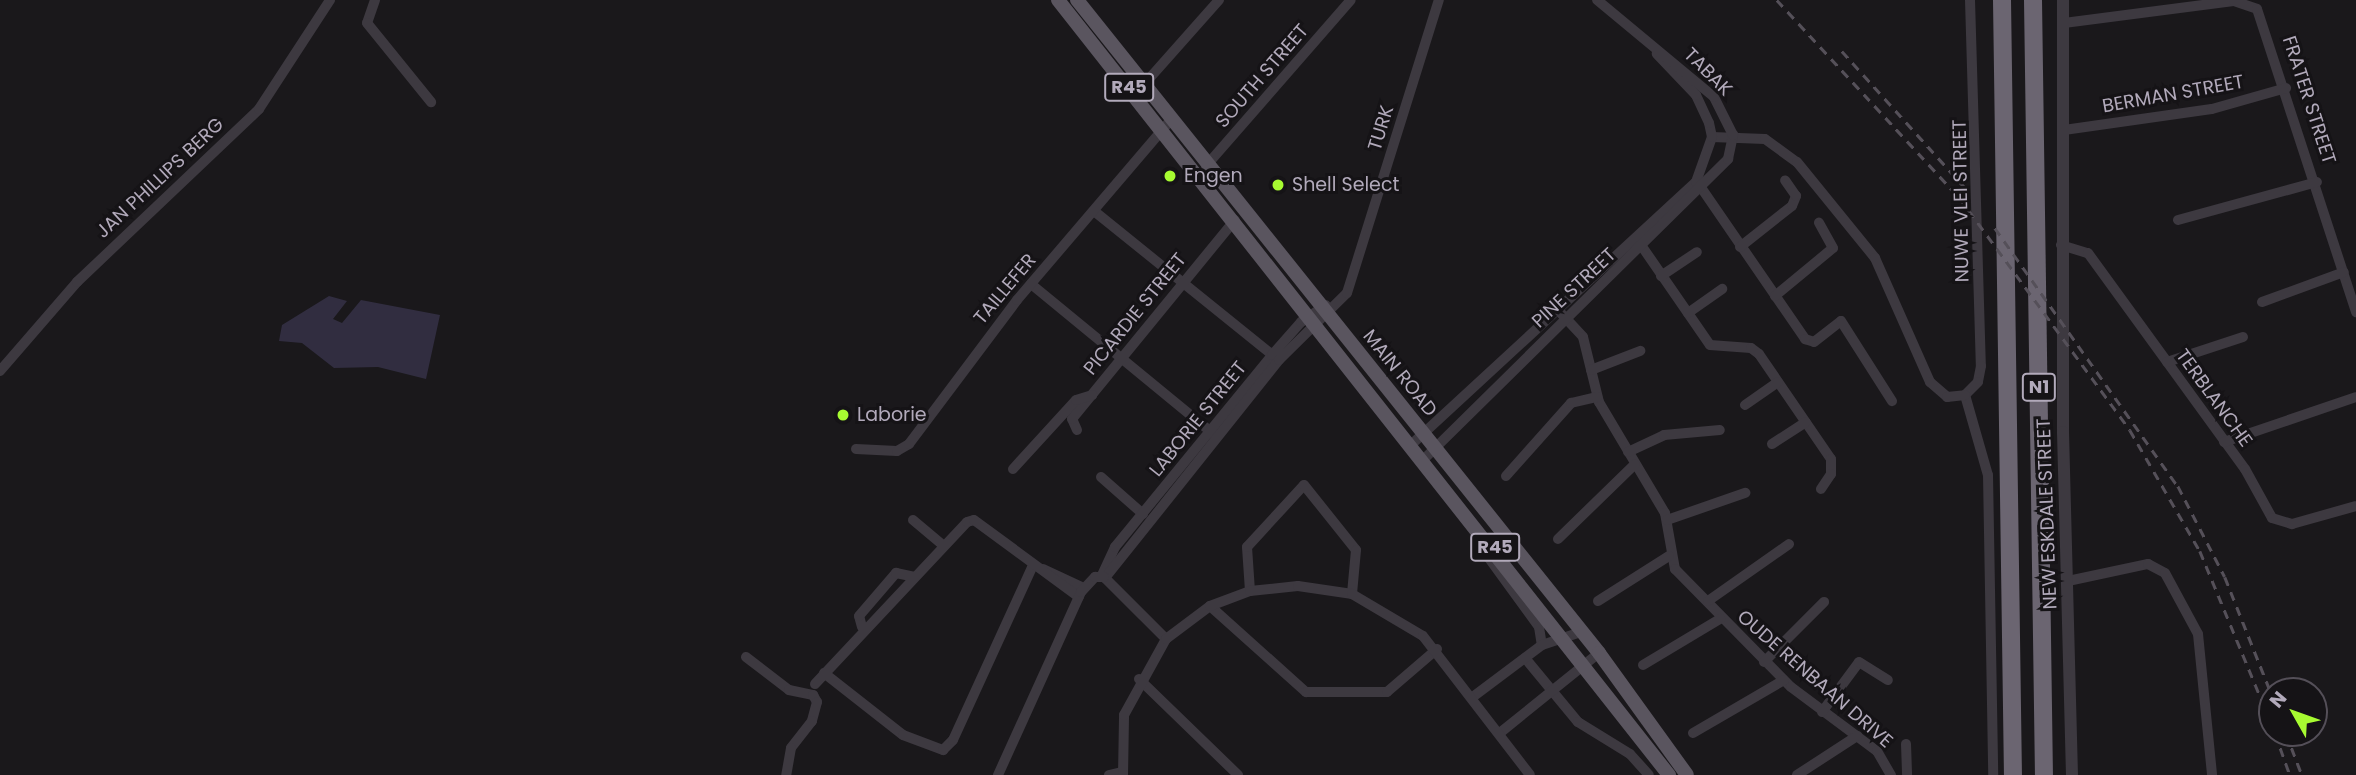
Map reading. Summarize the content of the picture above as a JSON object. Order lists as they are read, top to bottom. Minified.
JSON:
{"streets":{"highway":["N1"],"main road":["R45","MAIN ROAD"],"street":["TABAK","SOUTH STREET","BERMAN STREET","FRATER STREET","TURK","JAN PHILLIPS BERG","NUWE VLEI STREET","PINE STREET","TAILLEFER","PICARDIE STREET","TERBLANCHE","LABORIE STREET","NEW ESKDALE STREET","OUDE RENBAAN DRIVE"]},"crossings":[["TABAK","PINE STREET"],["SOUTH STREET","MAIN ROAD"],["BERMAN STREET","FRATER STREET"],["BERMAN STREET","NEW ESKDALE STREET"],["FRATER STREET","NEW ESKDALE STREET"],["TURK","MAIN ROAD"],["TURK","LABORIE STREET"],["PINE STREET","MAIN ROAD"],["TAILLEFER","MAIN ROAD"],["PICARDIE STREET","MAIN ROAD"],["MAIN ROAD","LABORIE STREET"],["TERBLANCHE","NEW ESKDALE STREET"]],"places":["Engen","Shell Select","Laborie"],"north":"top left"}
